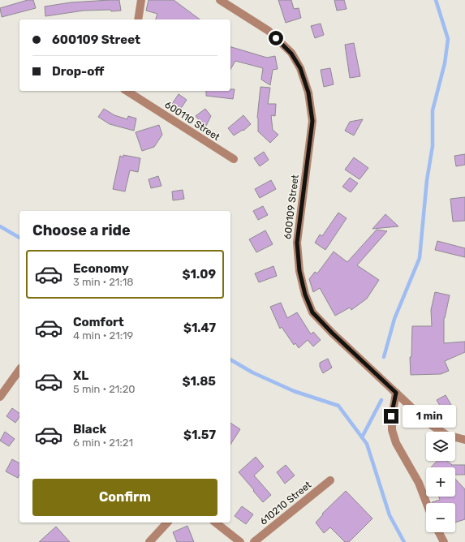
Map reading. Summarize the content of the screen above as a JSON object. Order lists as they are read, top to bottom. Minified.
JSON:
{"streets":{"street":["600110 Street","600109 Street","610210 Street"]},"page":{"banner":["600109 Street","Drop-off"],"heading":"Choose a ride","list":[{"name":"Economy","note":"3 min · 21:18","value":"$1.09"},{"name":"Comfort","note":"4 min · 21:19","value":"$1.47"},{"name":"XL","note":"5 min · 21:20","value":"$1.85"},{"name":"Black","note":"6 min · 21:21","value":"$1.57"}],"bubble":"1 min","map_buttons":["+","−"],"buttons":"Confirm"}}
